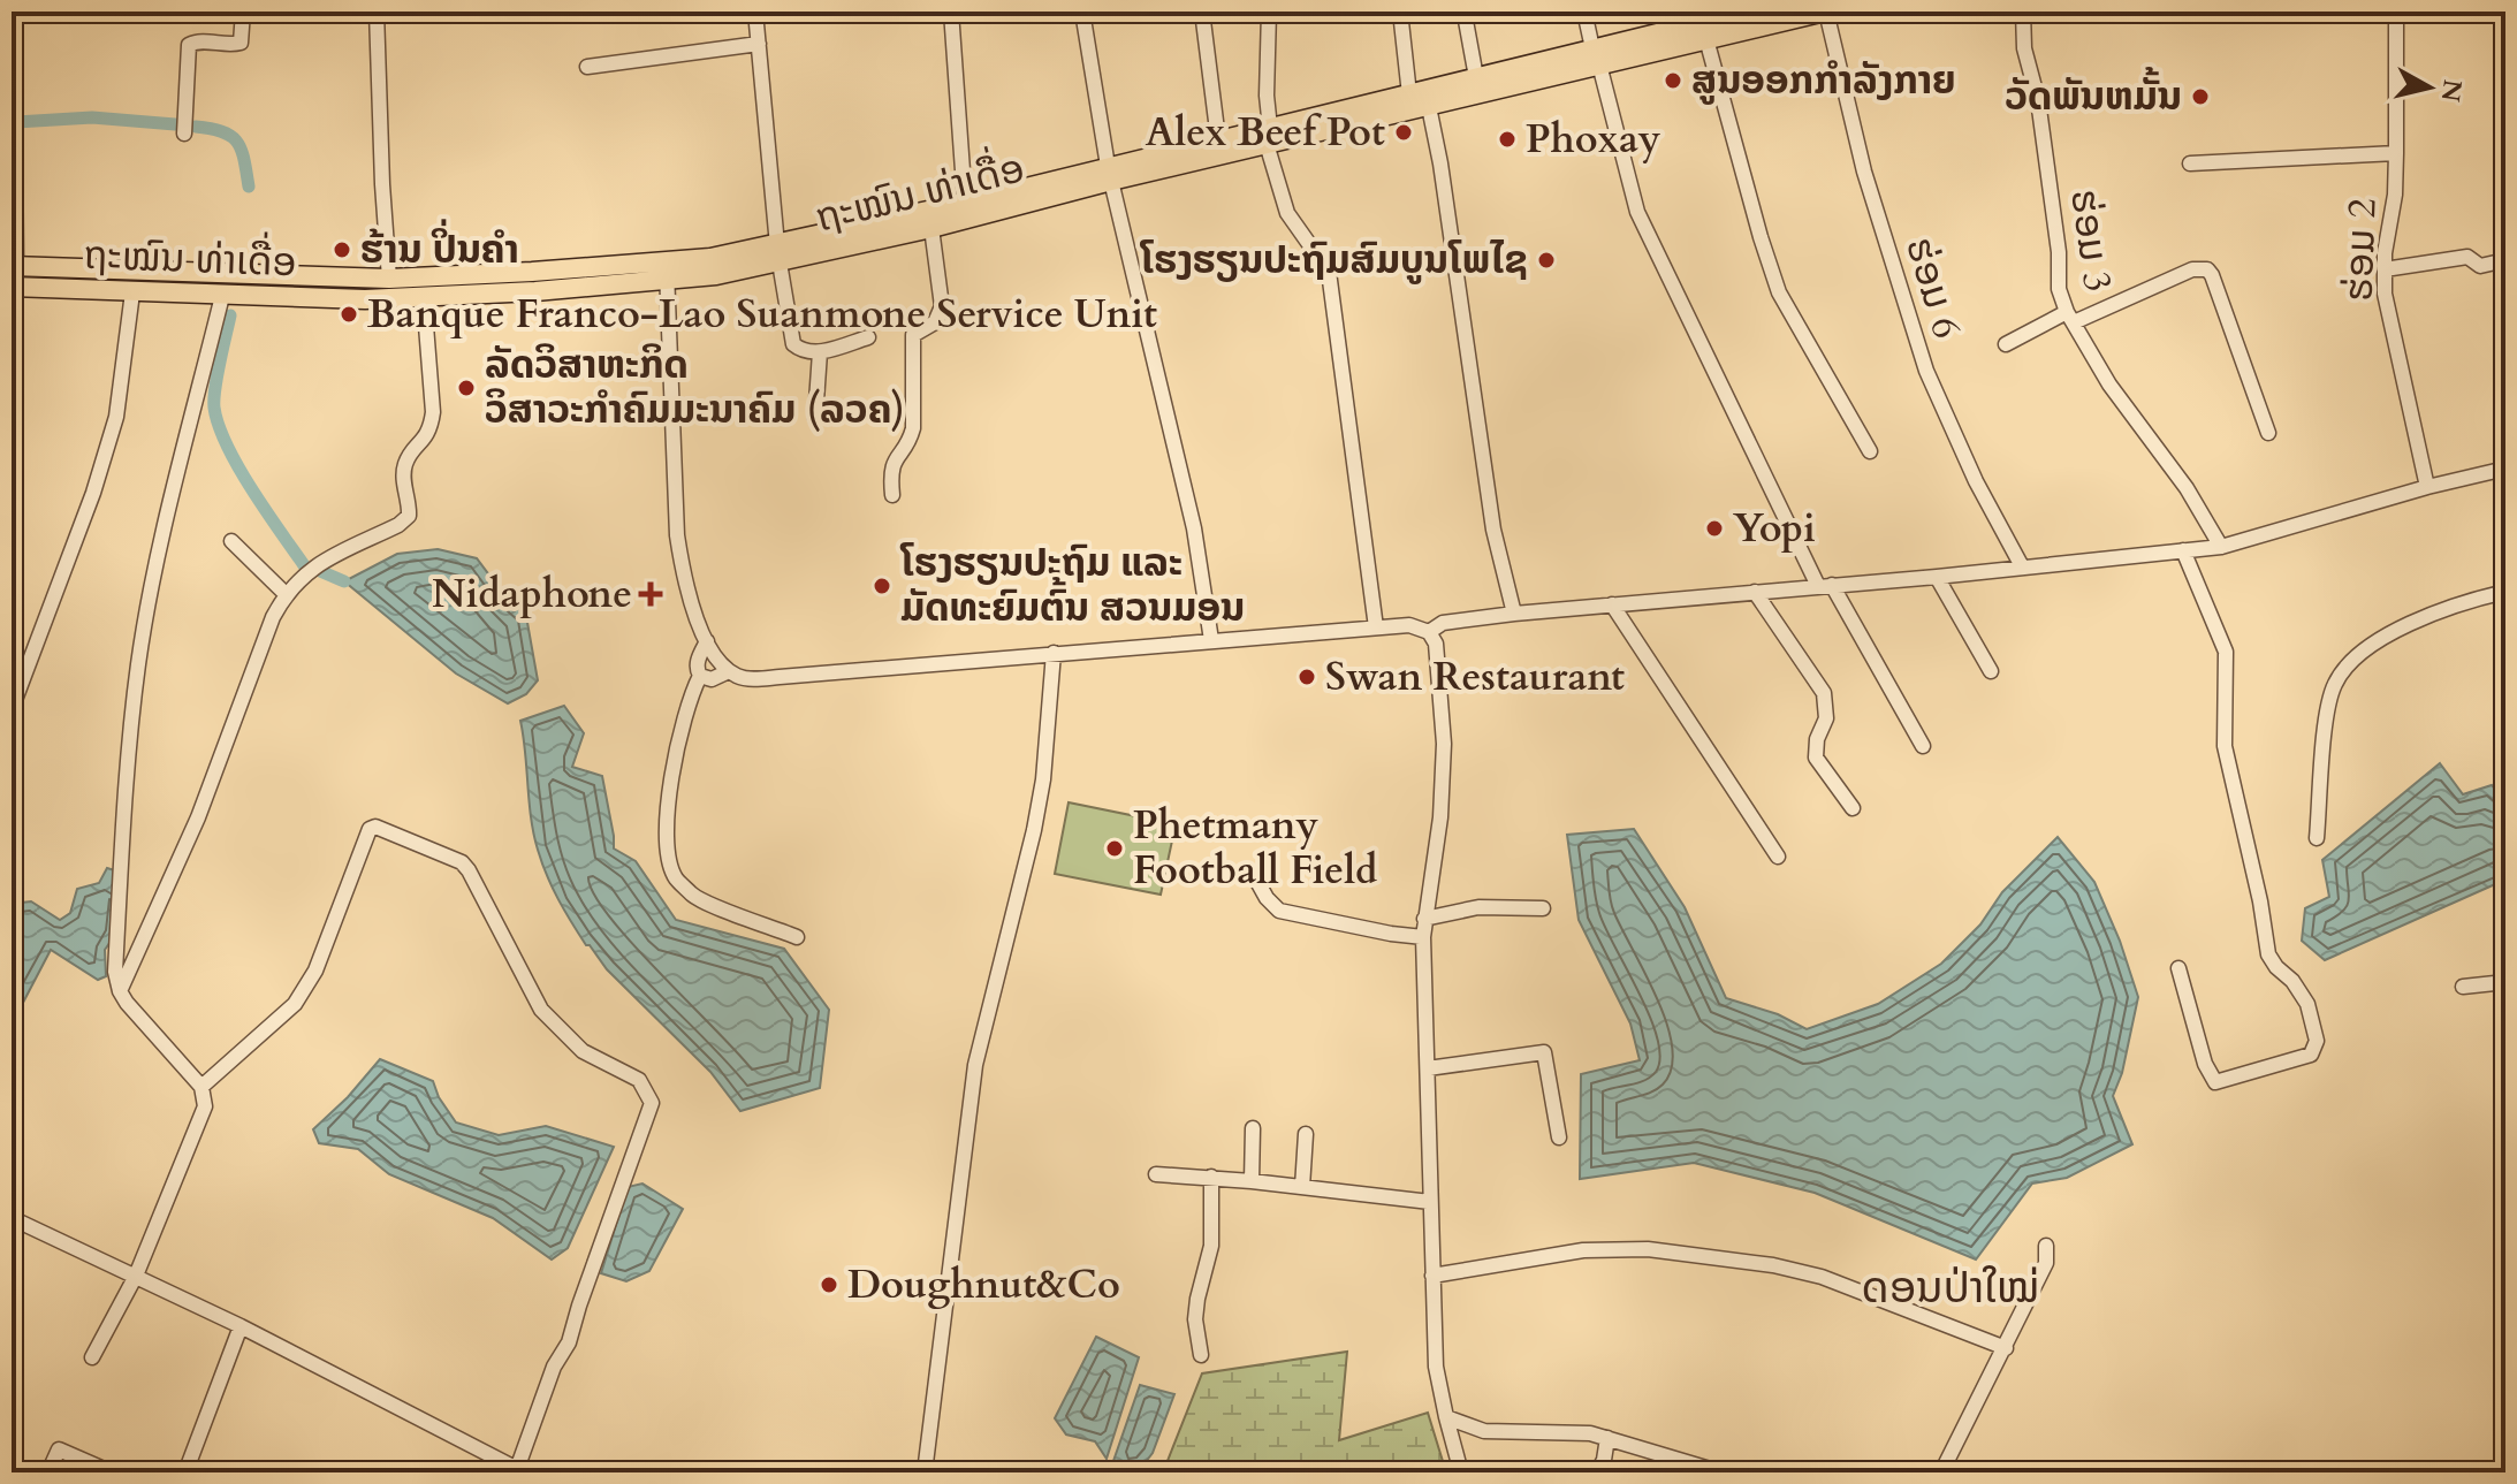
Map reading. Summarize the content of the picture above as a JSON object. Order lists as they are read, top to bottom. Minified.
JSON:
{"streets":{"main road":["ຖະໝົນ ທ່າເດື່ອ"],"street":["ຮ່ອມ 3","ຮ່ອມ 2","ຮ່ອມ 6"]},"crossings":[["ຖະໝົນ ທ່າເດື່ອ","ຮ່ອມ 6"]],"districts":["ດອນປ່າໃໝ່"],"places":{"other":["ສູນອອກກຳລັງກາຍ","ວັດພັນຫມັ້ນ","Alex Beef Pot","Phoxay","ຮ້ານ ປິ່ນຄຳ","ໂຮງຮຽນປະຖົມສົມບູນໂພໄຊ","Banque Franco-Lao Suanmone Service Unit","ລັດວິສາຫະກິດ ວິສາວະກຳຄົມມະນາຄົມ (ລວຄ)","Yopi","ໂຮງຮຽນປະຖົມ ແລະ ມັດທະຍົມຕົ້ນ ສວນມອນ","Swan Restaurant","Phetmany Football Field","Doughnut&Co"],"health":["Nidaphone"]},"north":"right"}
